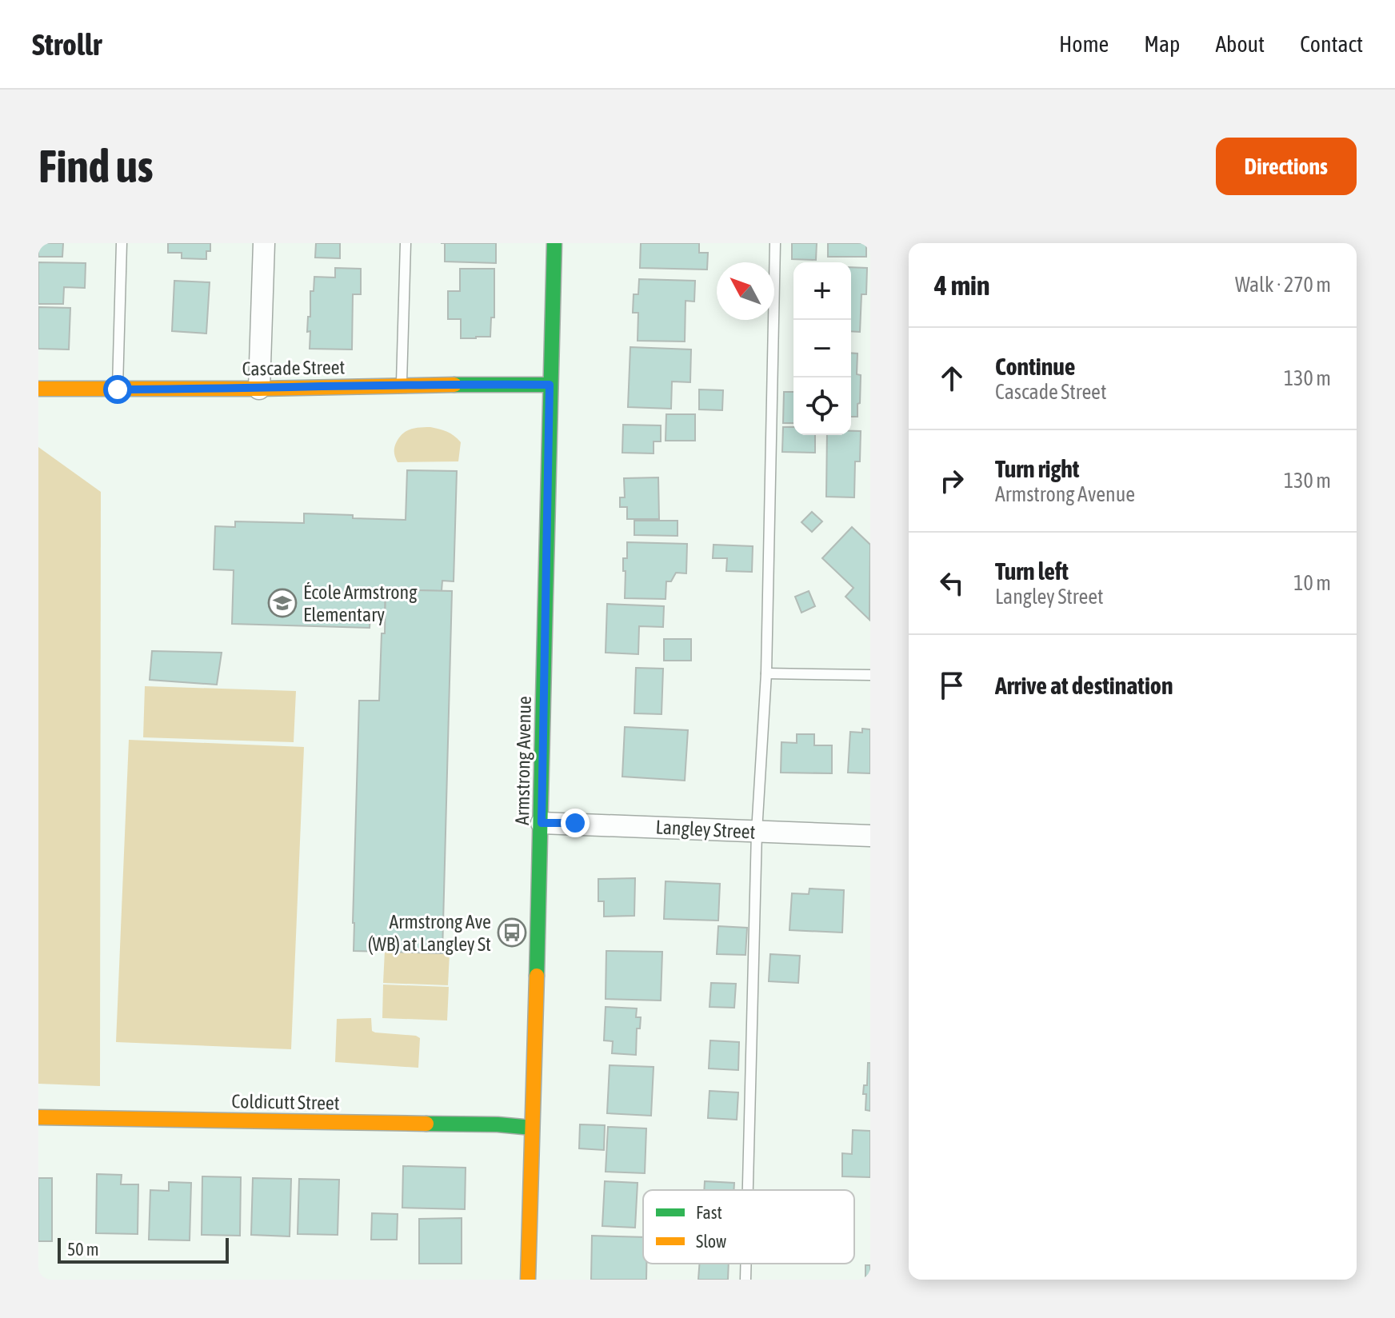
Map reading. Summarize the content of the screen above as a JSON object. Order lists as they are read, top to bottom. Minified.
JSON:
{"streets":{"street":["Cascade Street","Armstrong Avenue","Langley Street","Coldicutt Street"]},"crossings":[["Cascade Street","Armstrong Avenue"],["Armstrong Avenue","Langley Street"],["Armstrong Avenue","Coldicutt Street"]],"places":{"school or university":["École Armstrong Elementary"],"bus stop":["Armstrong Ave (WB) at Langley St"]},"legend":["Fast","Slow"],"scale_bar":"50 m","north":"top left","page":{"header":"Strollr","nav":["Home","Map","About","Contact"],"buttons":"Directions","title":"Find us","heading":["4 min","Walk · 270 m"],"map_buttons":["+","−"],"list":[["Continue","Cascade Street","130 m"],["Turn right","Armstrong Avenue","130 m"],["Turn left","Langley Street","10 m"],"Arrive at destination"],"scale":"50 m"}}
